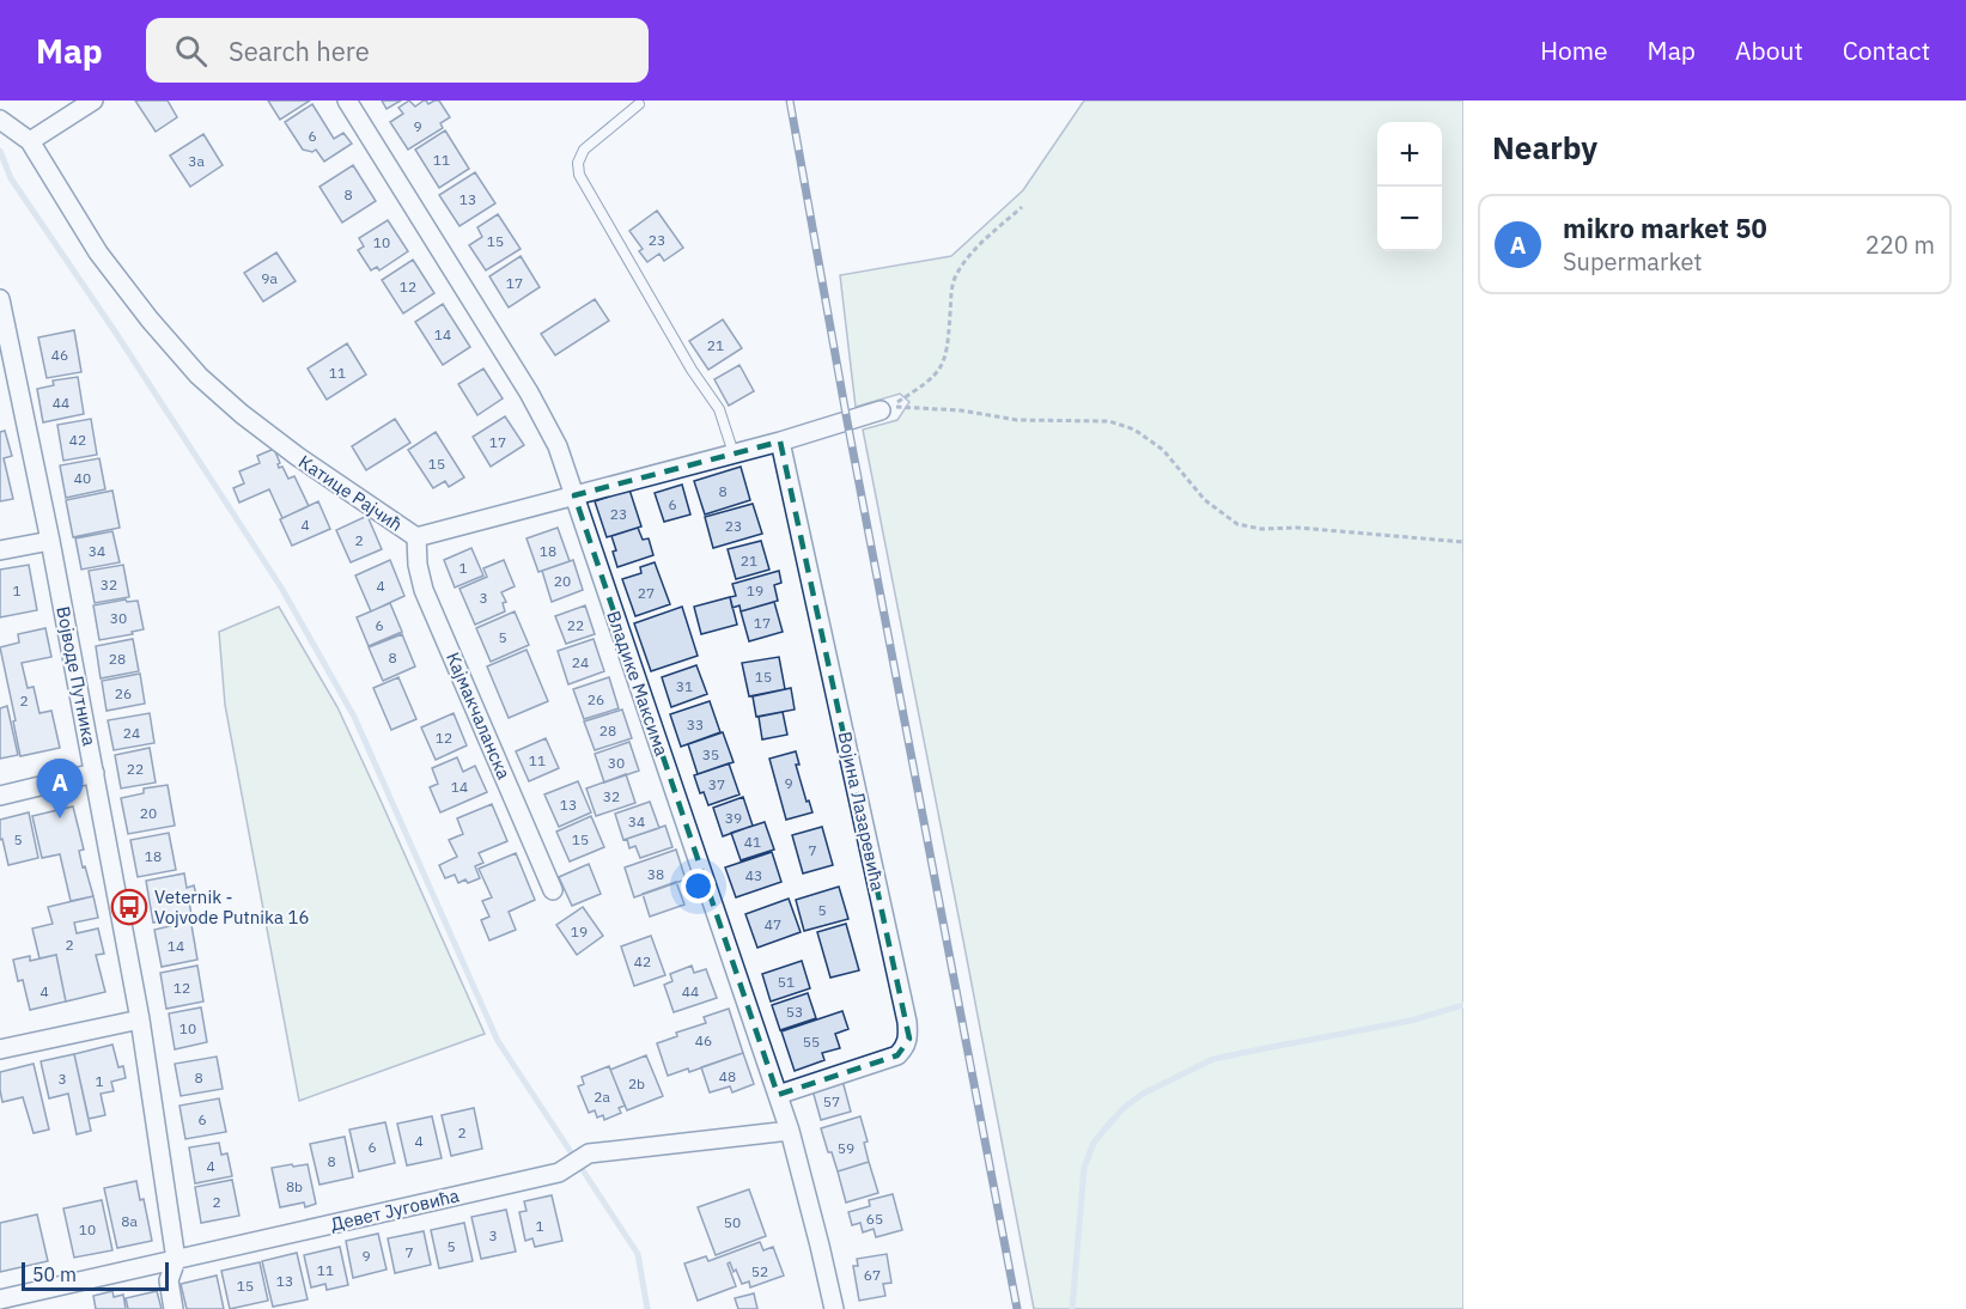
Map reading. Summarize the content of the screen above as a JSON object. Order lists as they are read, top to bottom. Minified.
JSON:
{"streets":{"street":["Катице Рајчић","Војводе Путника","Владике Максима","Кајмакчаланска","Војина Лазаревића","Девет Југовића"]},"crossings":[["Катице Рајчић","Владике Максима"],["Катице Рајчић","Кајмакчаланска"],["Катице Рајчић","Војина Лазаревића"],["Војводе Путника","Девет Југовића"],["Владике Максима","Војина Лазаревића"],["Владике Максима","Девет Југовића"]],"places":{"bus stop":["Veternik - Vojvode Putnika 16"]},"house_numbers":["9","6","11","3a","8","13","23","15","10","9a","17","12","14","21","46","11","44","42","17","15","40","8","6","23","4","23","2","34","18","21","1","20","32","4","1","19","27","3","30","17","6","22","5","8","28","24","15","31","26","26","2","33","28","24","12","35","11","30","22","9","37","14","32","13","20","39","34","5","15","41","7","18","38","43","5","47","19","2","14","42","51","12","4","44","53","10","46","55","48","8","3","1","2b","2a","57","6","2","4","6","59","8","4","8b","2","65","8a","50","1","10","3","5","7","9","11","52","67","13","15"],"scale_bar":"50 m","page":{"header":"Map","search":"Search here","nav":["Home","Map","About","Contact"],"heading":"Nearby","map_buttons":["+","−"],"list":[{"mark":"A","name":"mikro market 50","note":"Supermarket","value":"220 m"}],"pins":"A","scale":"50 m"}}
